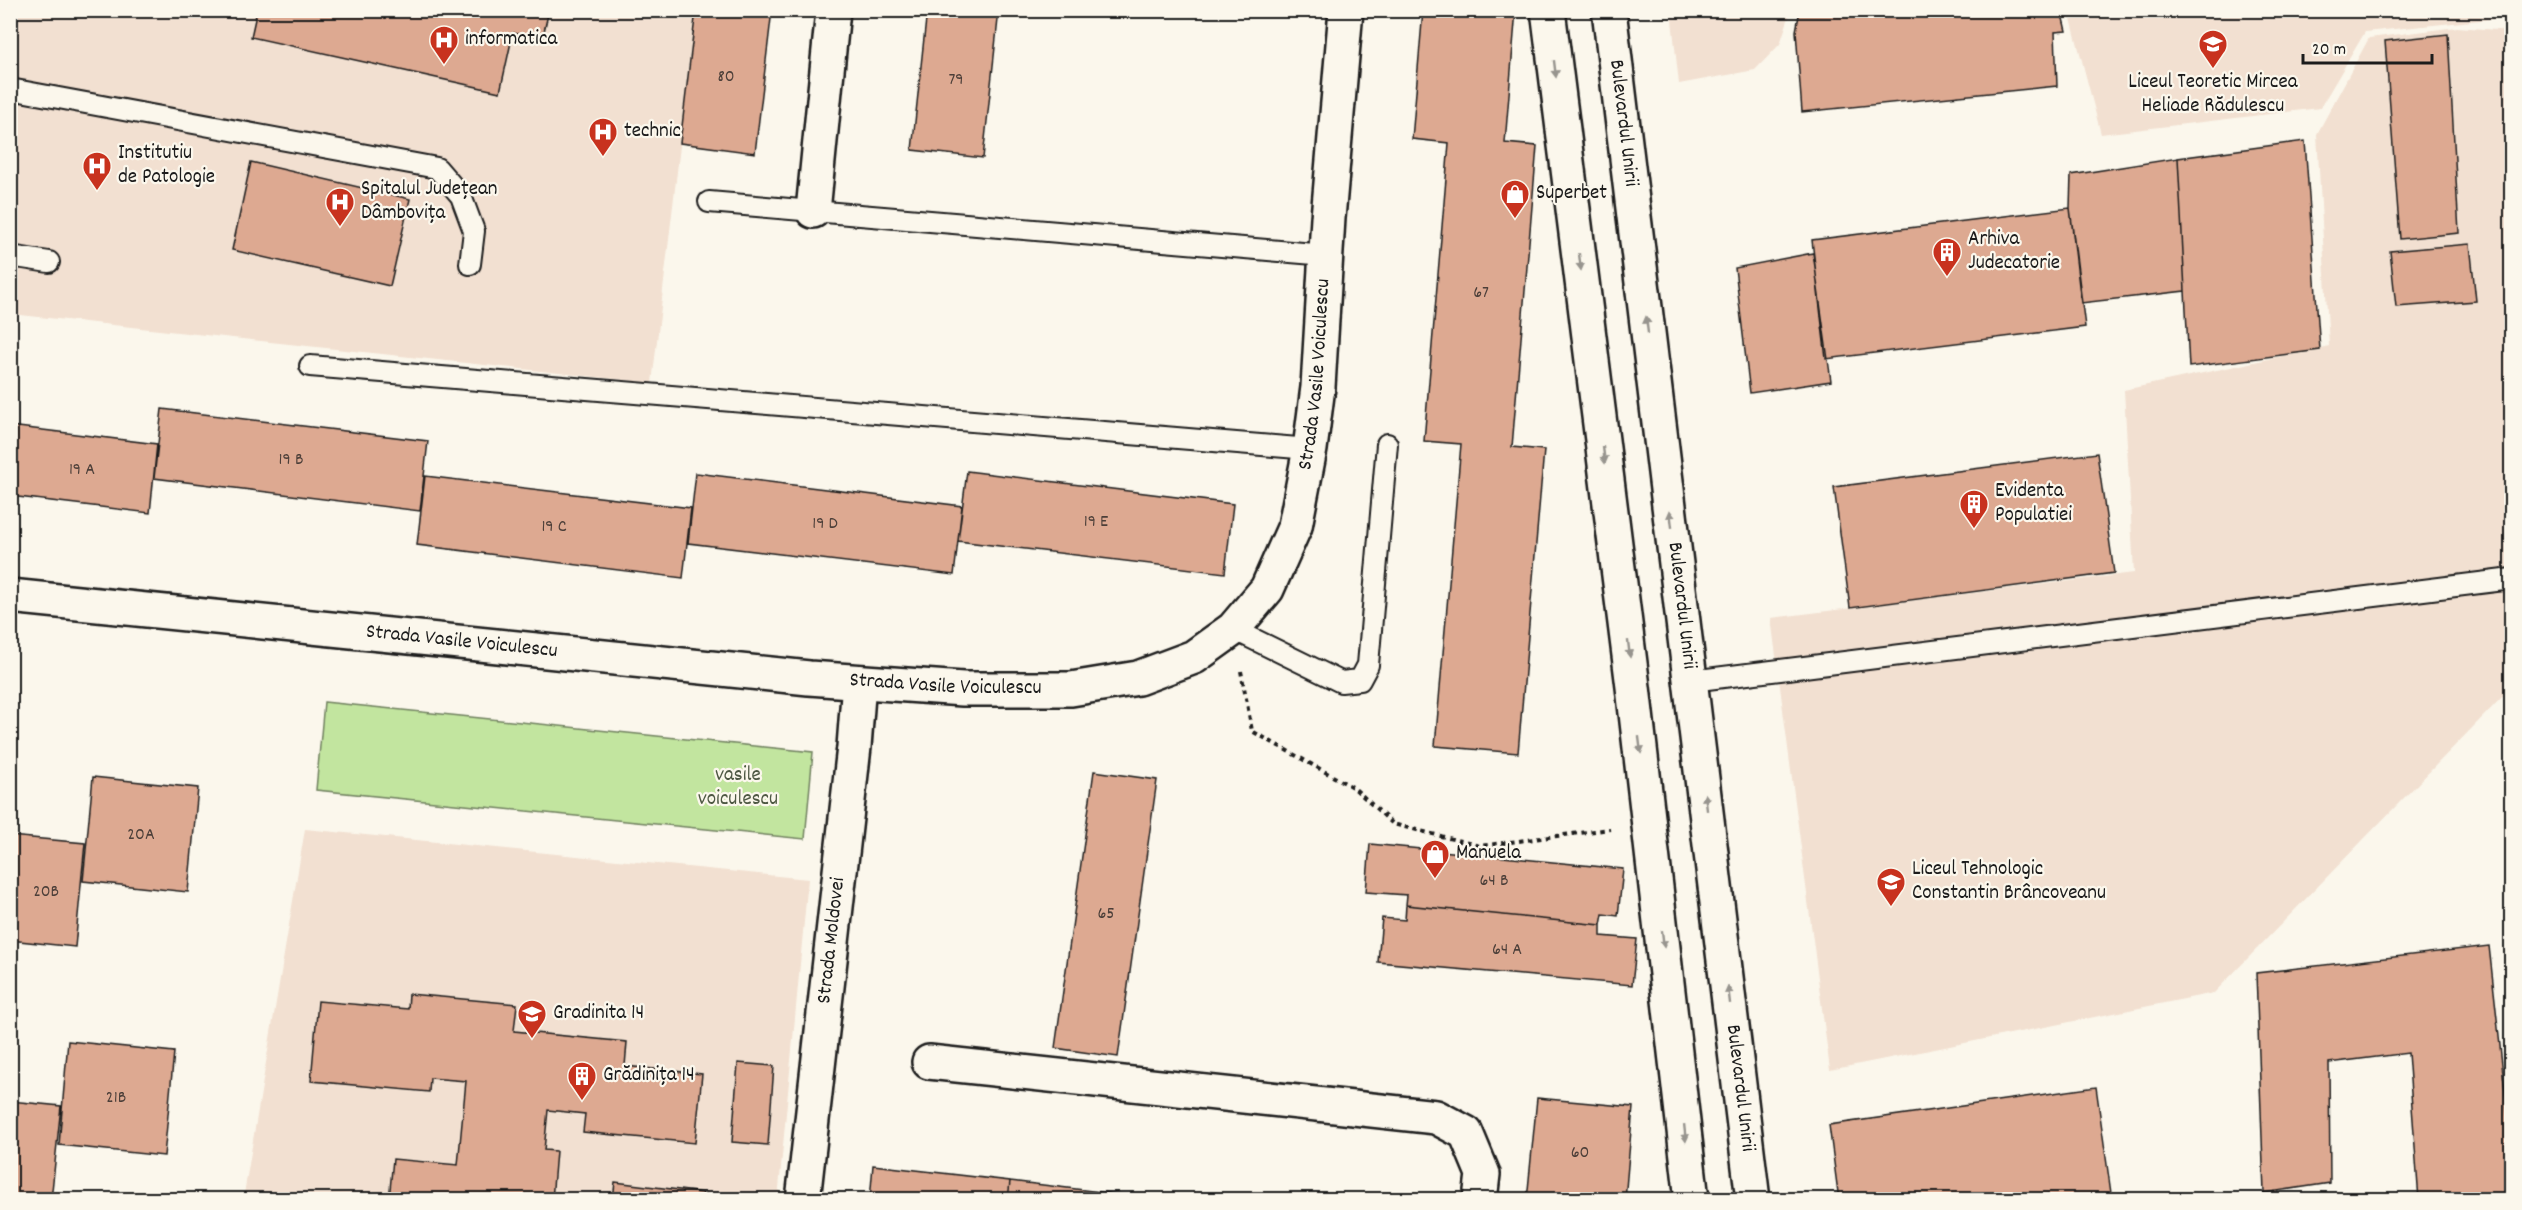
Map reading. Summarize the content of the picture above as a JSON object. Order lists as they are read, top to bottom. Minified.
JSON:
{"streets":{"street":["Bulevardul Unirii","Strada Vasile Voiculescu","Strada Moldovei"]},"crossings":[["Strada Vasile Voiculescu","Strada Moldovei"]],"parks":["vasile voiculescu"],"places":{"hospital":["informatica","technic","Institutiu de Patologie","Spitalul Județean Dâmbovița"],"school or university":["Liceul Teoretic Mircea Heliade Rădulescu","Liceul Tehnologic Constantin Brâncoveanu","Gradinita 14"],"shop":["Superbet","Manuela"],"building":["Arhiva Judecatorie","Evidenta Populatiei","Grădinița 14"]},"house_numbers":["80","79","67","19 B","19 A","19 E","19 D","19 C","20A","64 B","20B","65","64 A","21B","60"],"scale_bar":"20 m"}
